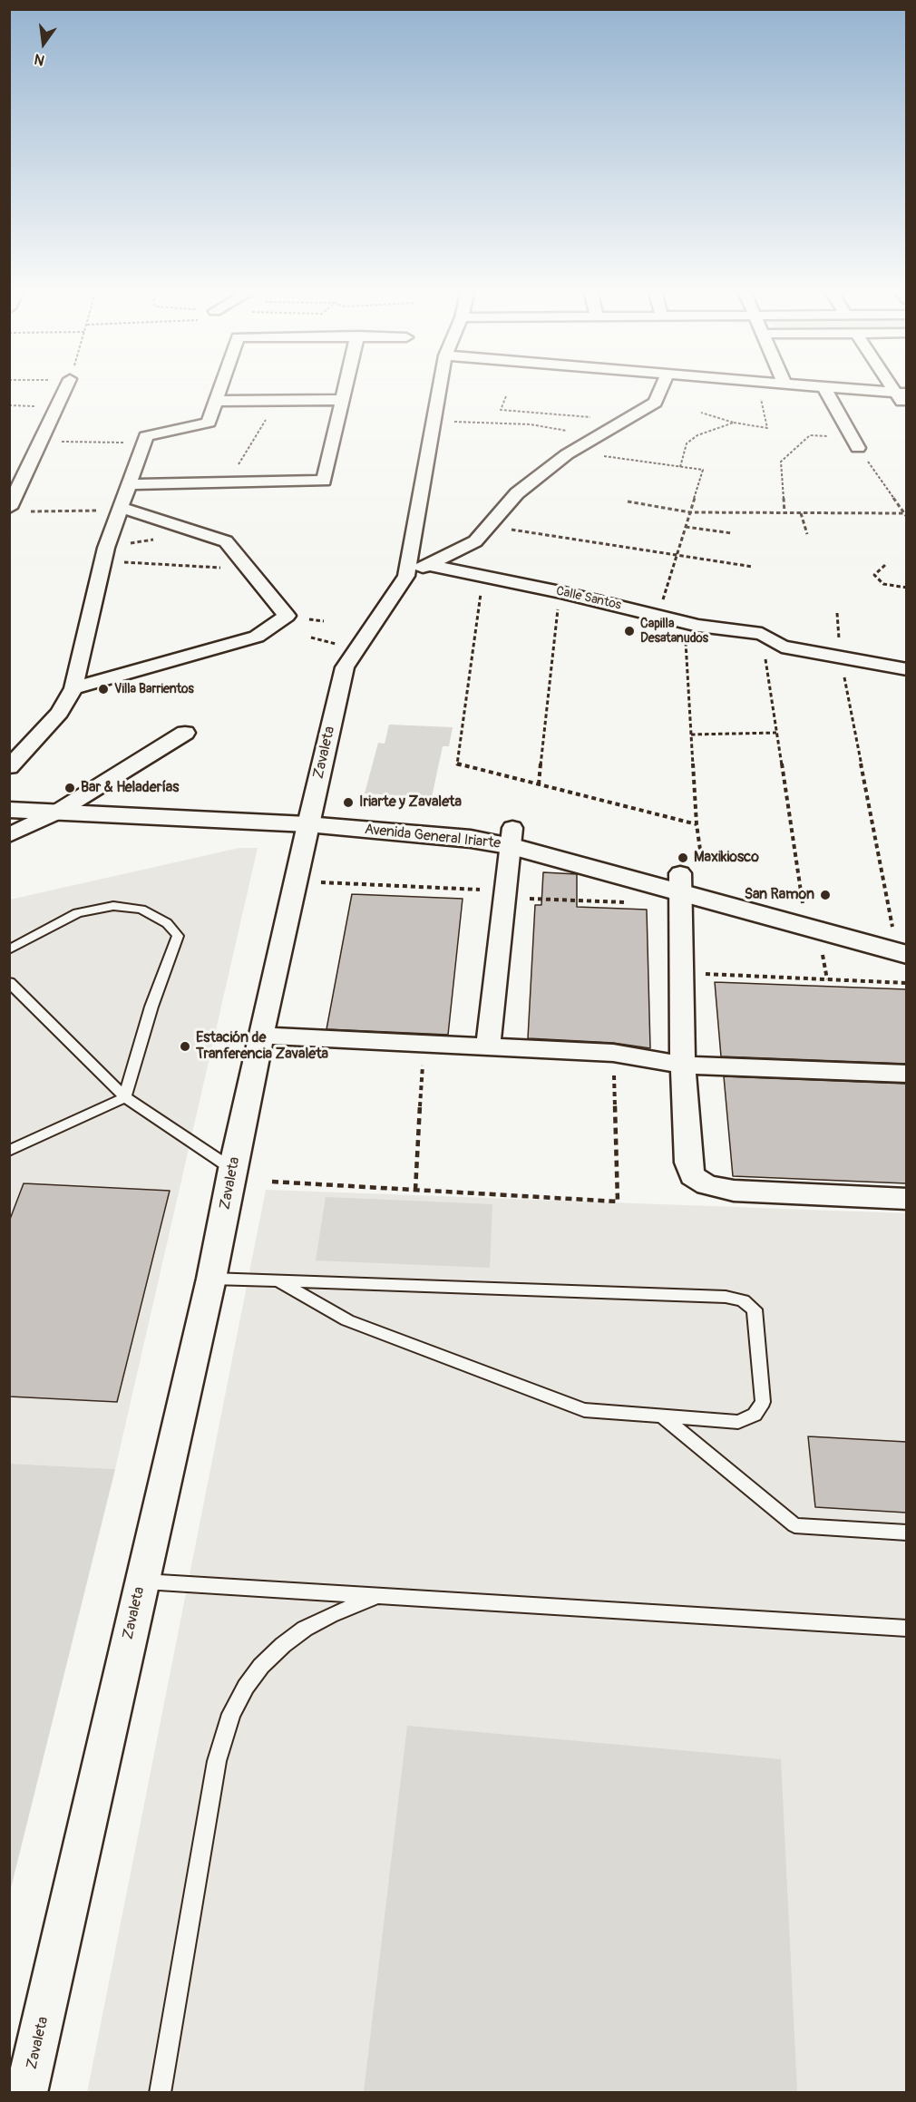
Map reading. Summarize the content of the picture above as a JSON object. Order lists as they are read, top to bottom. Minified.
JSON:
{"streets":{"main road":["Avenida General Iriarte"],"street":["Calle Santos","Zavaleta"]},"crossings":[["Zavaleta","Avenida General Iriarte"]],"places":["Capilla Desatanudos","Villa Barrientos","Bar & Heladerías","Iriarte y Zavaleta","Maxikiosco","San Ramon","Estación de Tranferencia Zavaleta"],"north":"bottom"}
